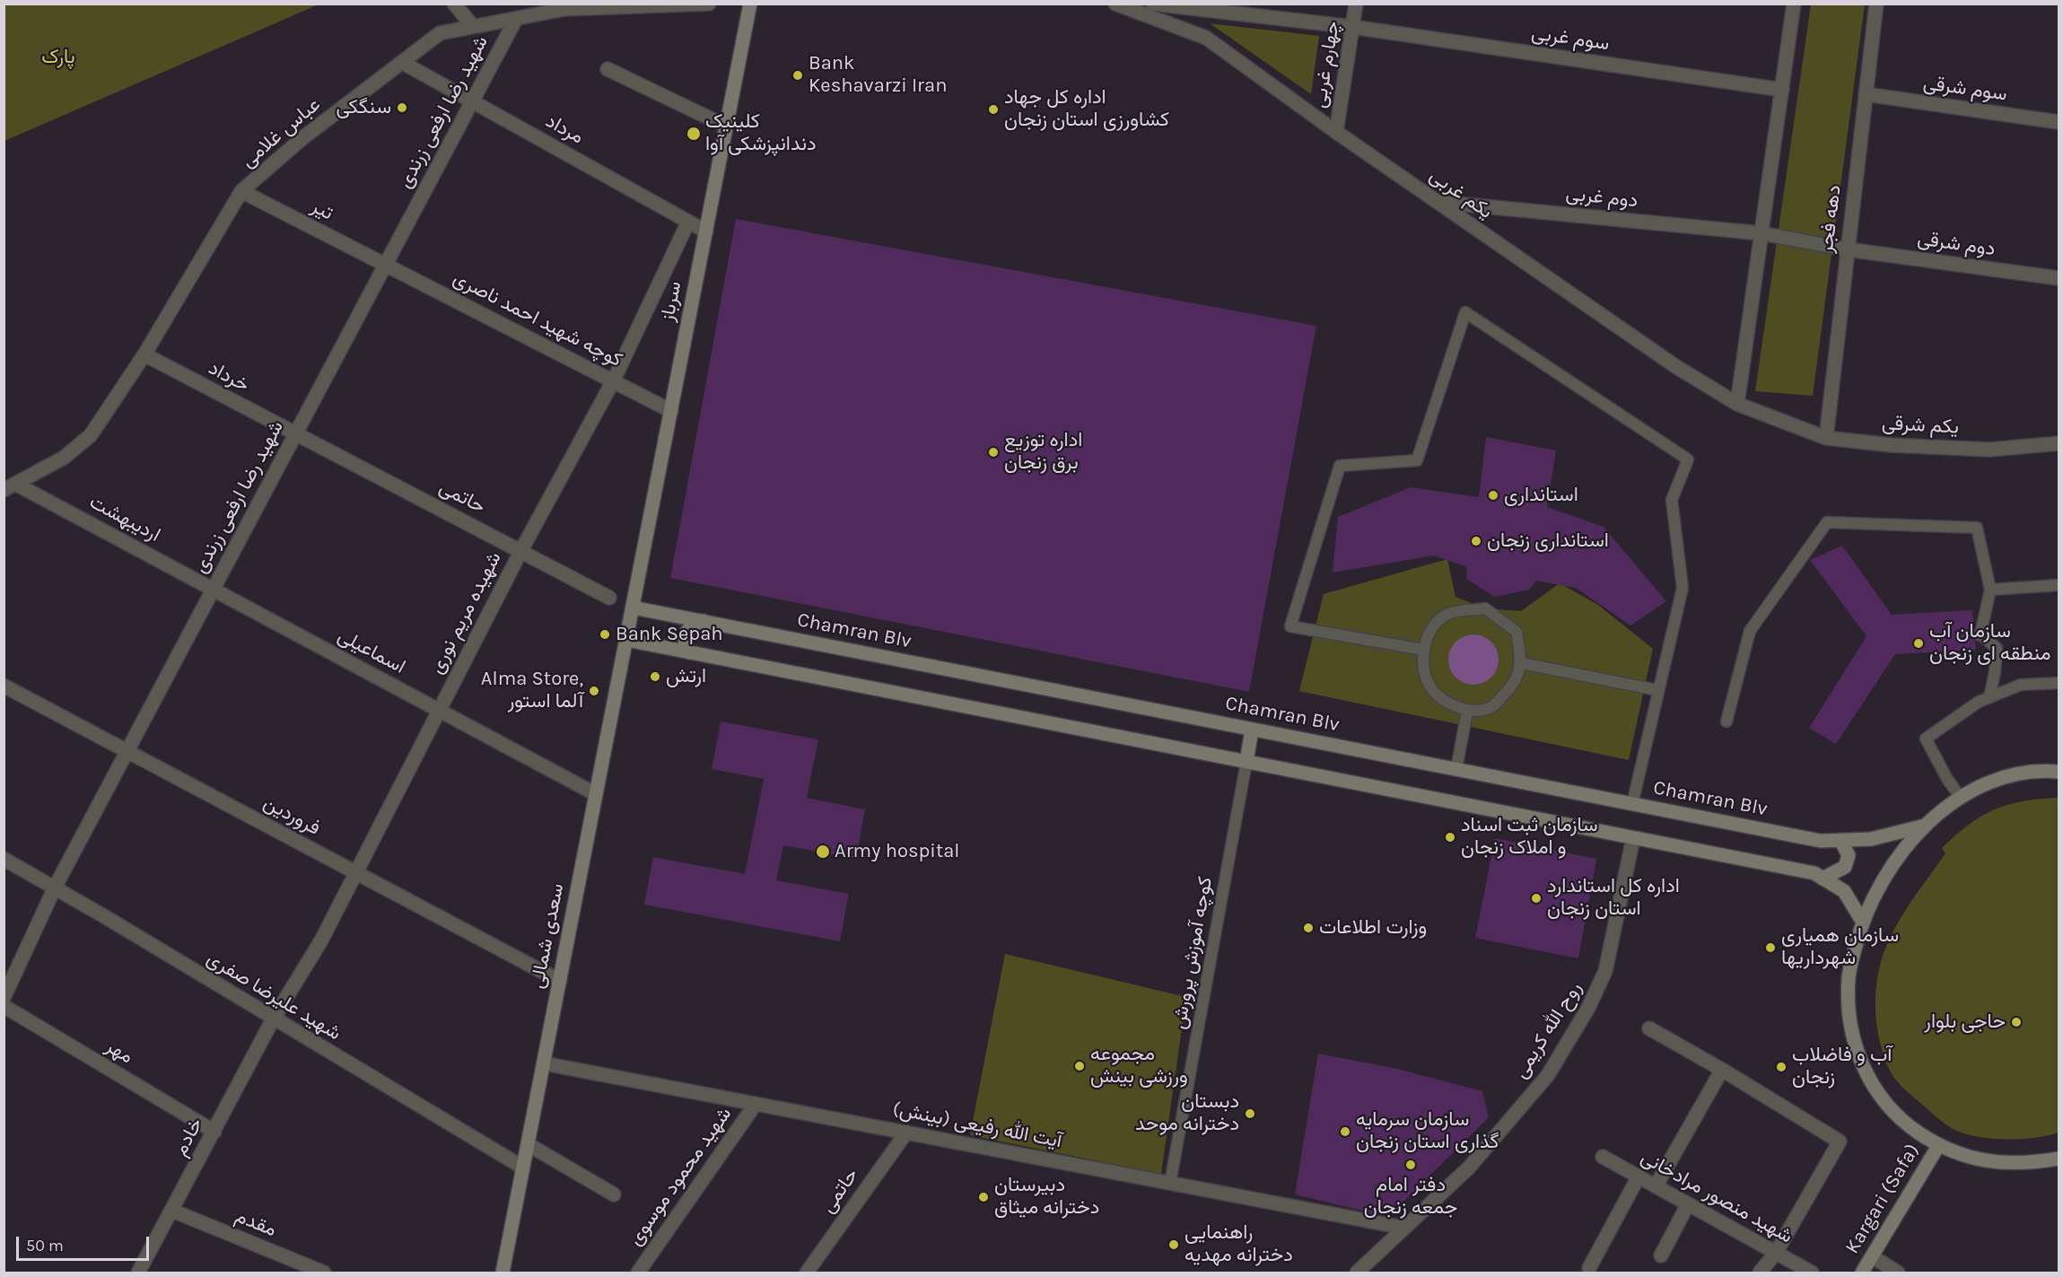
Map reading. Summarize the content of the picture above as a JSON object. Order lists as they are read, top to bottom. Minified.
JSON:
{"streets":{"main road":["سرباز","Chamran Blv","سعدی شمالی","Kargari (Safa)"],"street":["سوم غربی","چهارم غربی","سوم شرقی","شهید رضا ارفعی زرندی","مرداد","عباس غلامی","یکم غربی","دوم غربی","تیر","دهه فجر","دوم شرقی","کوچه شهید احمد ناصری","خرداد","یکم شرقی","حاتمی","اردیبهشت","شهیده مریم نوری","اسماعیلی","فروردین","شهید علیرضا صفری","روح الله کریمی","مهر","آیت الله رفیعی (بینش)","خادم","شهید محمود موسوی","شهید منصور مرادخانی","مقدم"],"lane":["کوچه آموزش پرورش"]},"crossings":[["سوم غربی","چهارم غربی"],["چهارم غربی","یکم غربی"],["سوم شرقی","دهه فجر"],["شهید رضا ارفعی زرندی","مرداد"],["شهید رضا ارفعی زرندی","عباس غلامی"],["شهید رضا ارفعی زرندی","تیر"],["شهید رضا ارفعی زرندی","کوچه شهید احمد ناصری"],["شهید رضا ارفعی زرندی","خرداد"],["شهید رضا ارفعی زرندی","حاتمی"],["شهید رضا ارفعی زرندی","اردیبهشت"],["شهید رضا ارفعی زرندی","اسماعیلی"],["شهید رضا ارفعی زرندی","فروردین"],["شهید رضا ارفعی زرندی","شهید علیرضا صفری"],["مرداد","عباس غلامی"],["مرداد","سرباز"],["مرداد","شهیده مریم نوری"],["عباس غلامی","تیر"],["عباس غلامی","خرداد"],["عباس غلامی","اردیبهشت"],["یکم غربی","دوم غربی"],["یکم غربی","یکم شرقی"],["دوم غربی","دهه فجر"],["دوم غربی","دوم شرقی"],["تیر","کوچه شهید احمد ناصری"],["دهه فجر","دوم شرقی"],["دهه فجر","یکم شرقی"],["سرباز","کوچه شهید احمد ناصری"],["سرباز","Chamran Blv"],["سرباز","سعدی شمالی"],["کوچه شهید احمد ناصری","شهیده مریم نوری"],["خرداد","حاتمی"],["حاتمی","شهیده مریم نوری"],["حاتمی","آیت الله رفیعی (بینش)"],["اردیبهشت","اسماعیلی"],["شهیده مریم نوری","اسماعیلی"],["شهیده مریم نوری","فروردین"],["شهیده مریم نوری","شهید علیرضا صفری"],["شهیده مریم نوری","خادم"],["Chamran Blv","سعدی شمالی"],["اسماعیلی","سعدی شمالی"],["فروردین","سعدی شمالی"],["سعدی شمالی","شهید علیرضا صفری"],["سعدی شمالی","آیت الله رفیعی (بینش)"],["کوچه آموزش پرورش","آیت الله رفیعی (بینش)"],["شهید علیرضا صفری","خادم"],["روح الله کریمی","آیت الله رفیعی (بینش)"],["مهر","خادم"],["آیت الله رفیعی (بینش)","شهید محمود موسوی"],["خادم","مقدم"]],"parks":["پارک"],"places":["Bank Keshavarzi Iran","سنگکی","اداره کل جهاد کشاورزی استان زنجان","کلینیک دندانپزشکی آوا","اداره توزیع برق زنجان","استانداری","استانداری زنجان","Bank Sepah","سازمان آب منطقه ای زنجان","ارتش","Alma Store, آلما استور","سازمان ثبت اسناد و املاک زنجان","Army hospital","اداره کل استاندارد استان زنجان","وزارت اطلاعات","سازمان همیاری شهرداریها","حاجی بلوار","مجموعه ورزشی بینش","آب و فاضلاب زنجان","دبستان دخترانه موحد","سازمان سرمایه گذاری استان زنجان","دفتر امام جمعه زنجان","دبیرستان دخترانه میثاق","راهنمایی دخترانه مهدیه"],"scale_bar":"50 m"}
